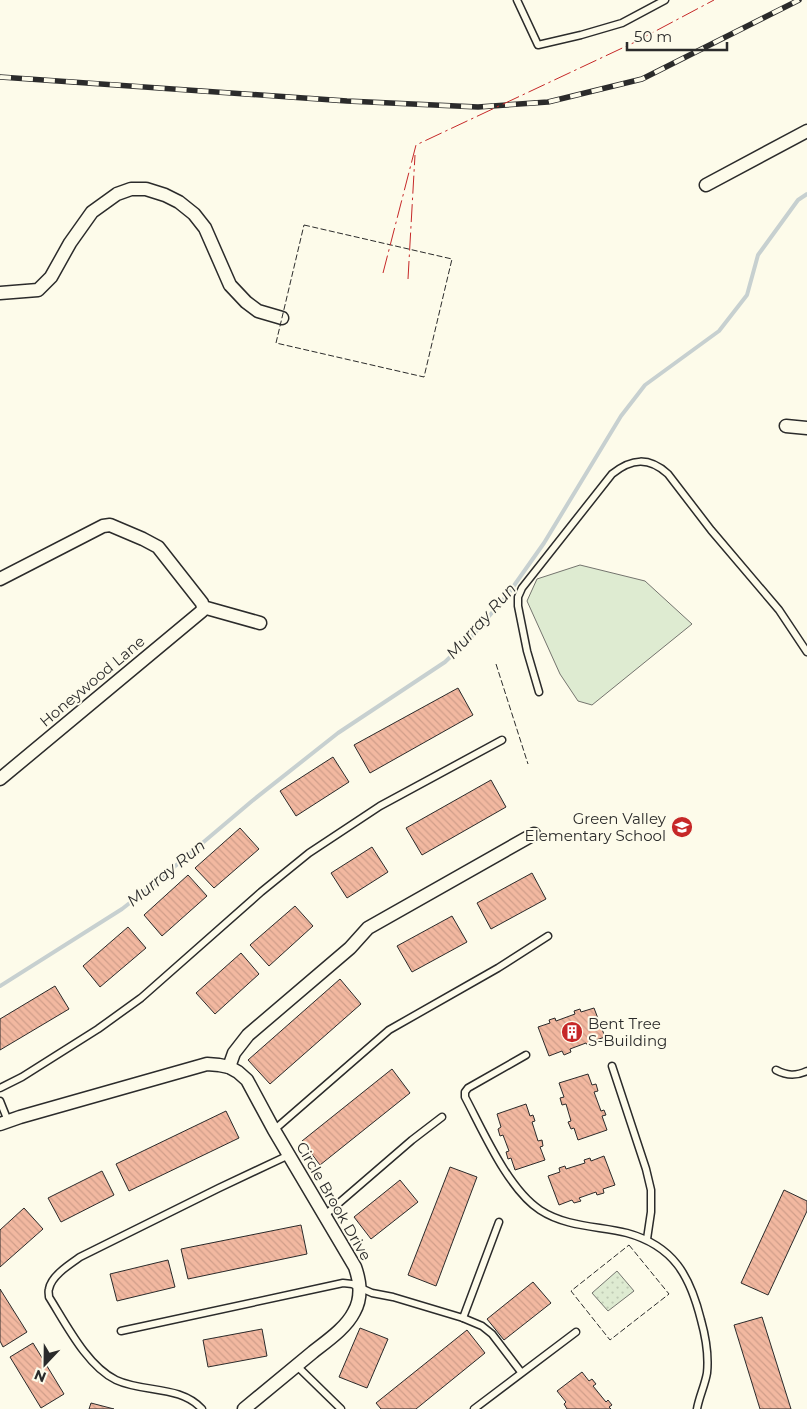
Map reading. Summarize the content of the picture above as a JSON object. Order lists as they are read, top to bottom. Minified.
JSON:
{"streets":{"street":["Honeywood Lane","Circle Brook Drive"]},"water":["Murray Run"],"places":{"school or university":["Green Valley Elementary School"],"building":["Bent Tree S-Building"]},"scale_bar":"50 m","north":"bottom"}
